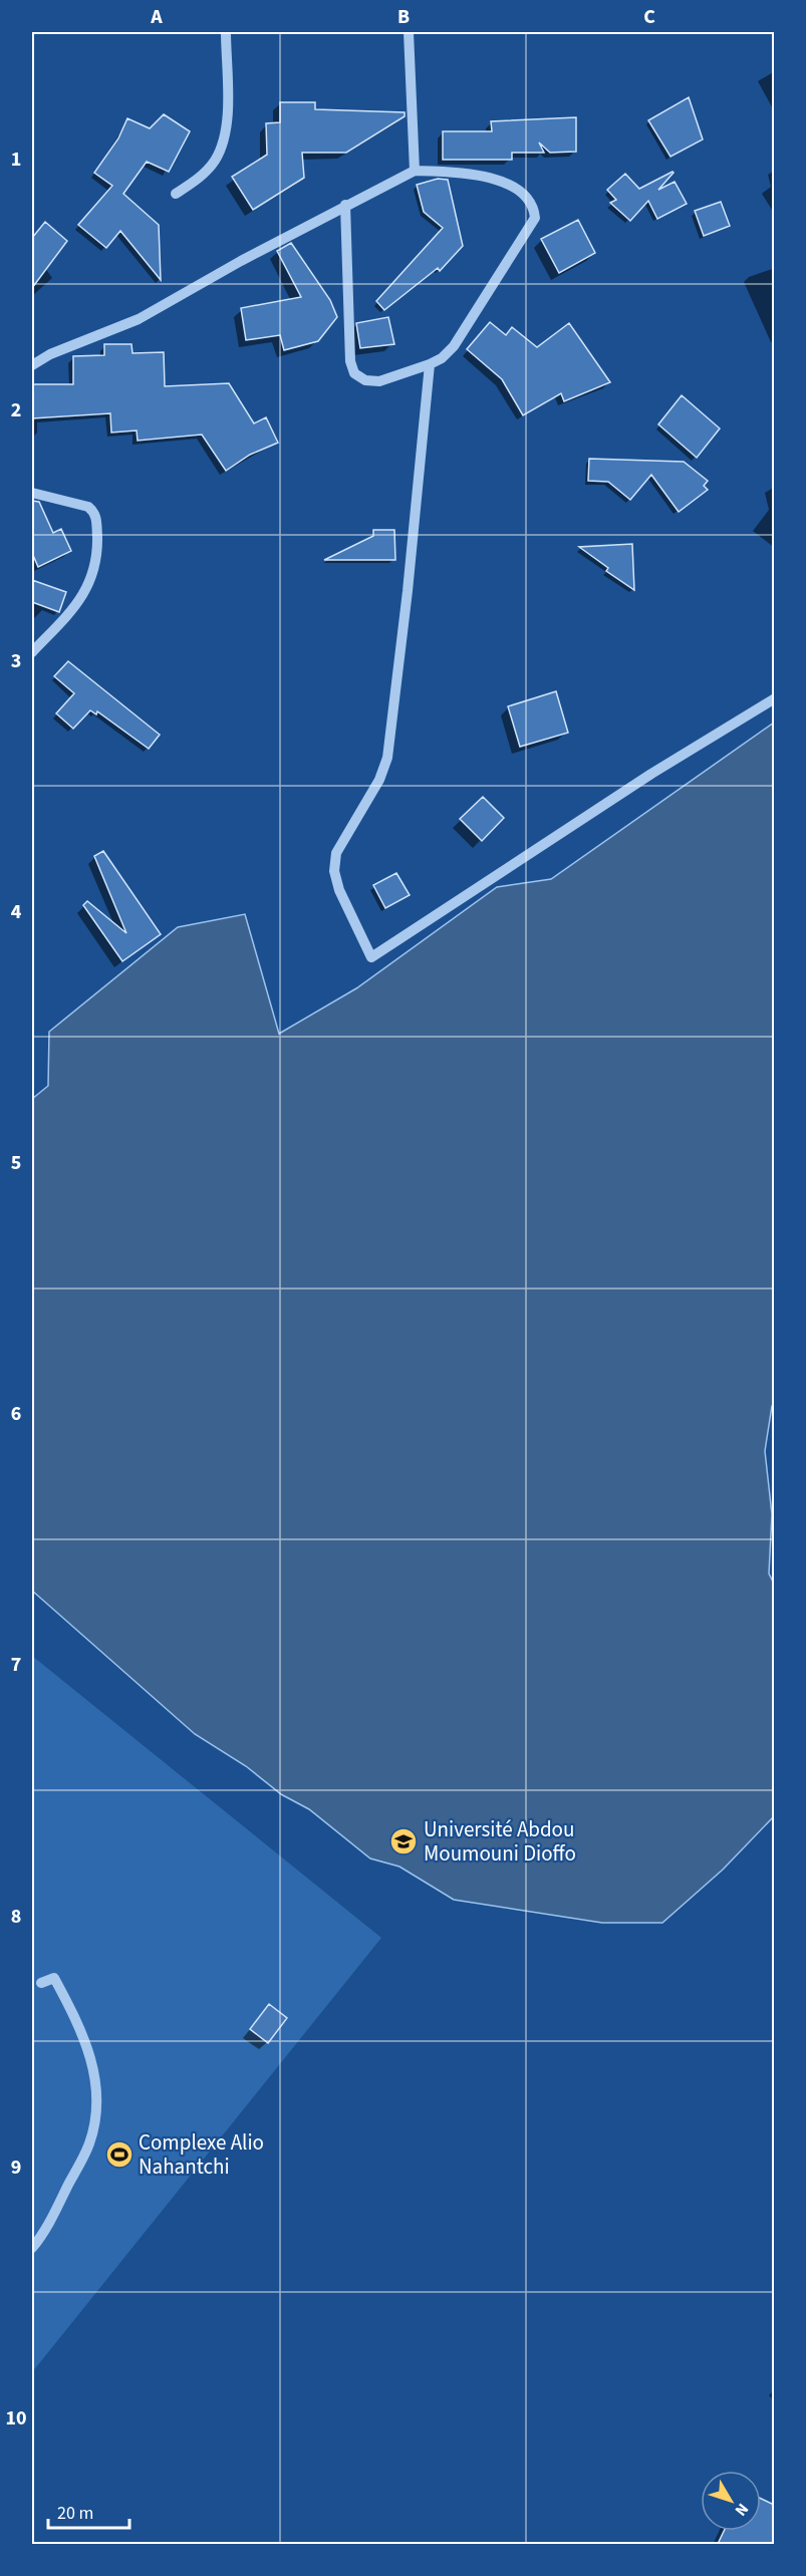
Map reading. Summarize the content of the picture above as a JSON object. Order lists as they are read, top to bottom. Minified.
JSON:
{"places":{"school or university":["Université Abdou Moumouni Dioffo"],"sports":["Complexe Alio Nahantchi"]},"scale_bar":"20 m","north":"bottom right","grid":{"columns":["A","B","C"],"rows":["1","2","3","4","5","6","7","8","9","10"]}}
